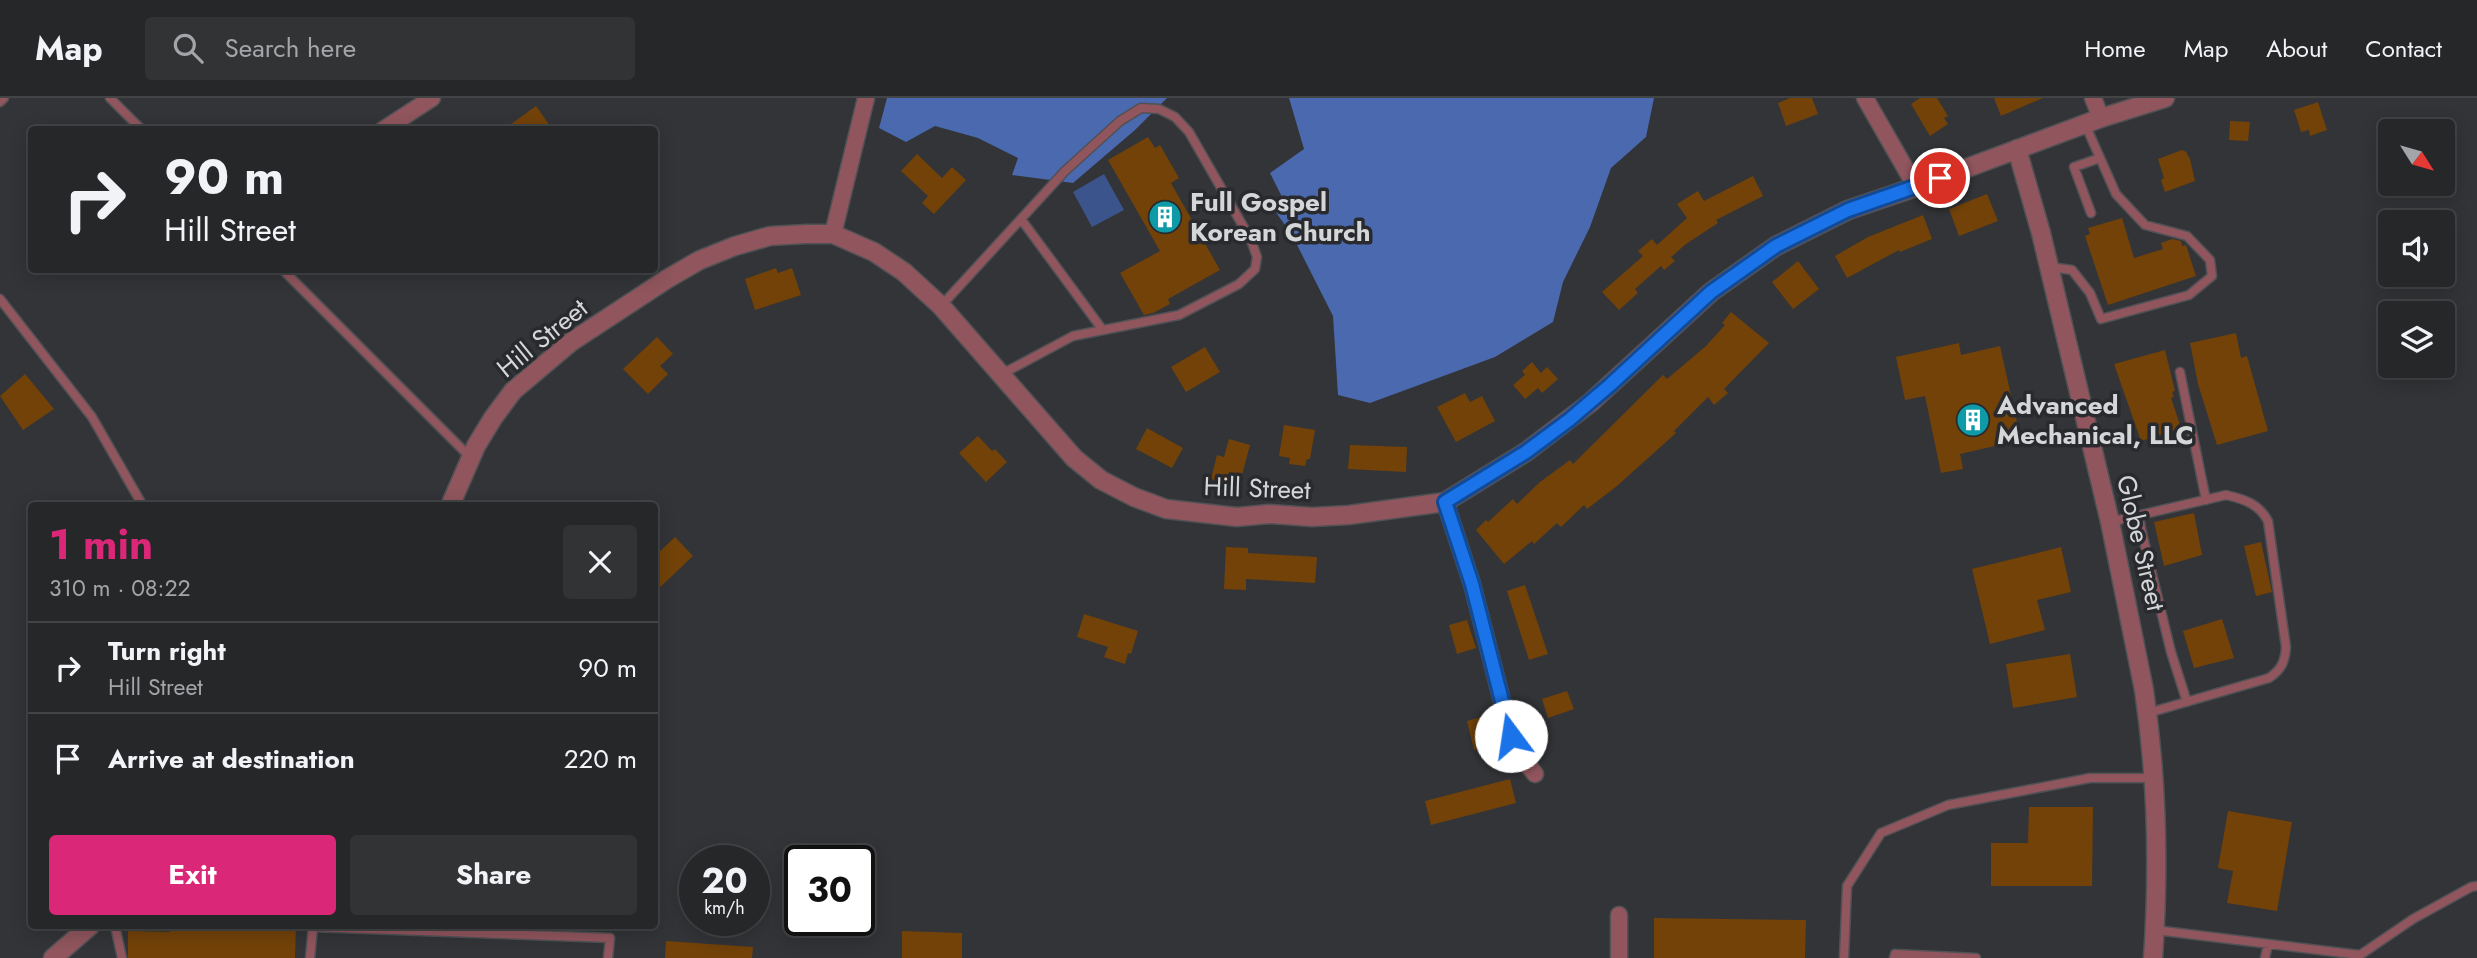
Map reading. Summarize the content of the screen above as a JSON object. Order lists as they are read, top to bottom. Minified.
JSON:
{"streets":{"street":["Hill Street","Globe Street"]},"crossings":[["Hill Street","Globe Street"]],"places":{"building":["Full Gospel Korean Church","Advanced Mechanical, LLC"]},"north":"bottom right","page":{"header":"Map","search":"Search here","nav":["Home","Map","About","Contact"],"turn":["90 m","Hill Street"],"heading":["1 min","310 m · 08:22"],"list":[{"name":"Turn right","note":"Hill Street","value":"90 m"},{"name":"Arrive at destination","value":"220 m"}],"buttons":["Exit","Share"],"speed":"20 km/h","limit":"30"}}
